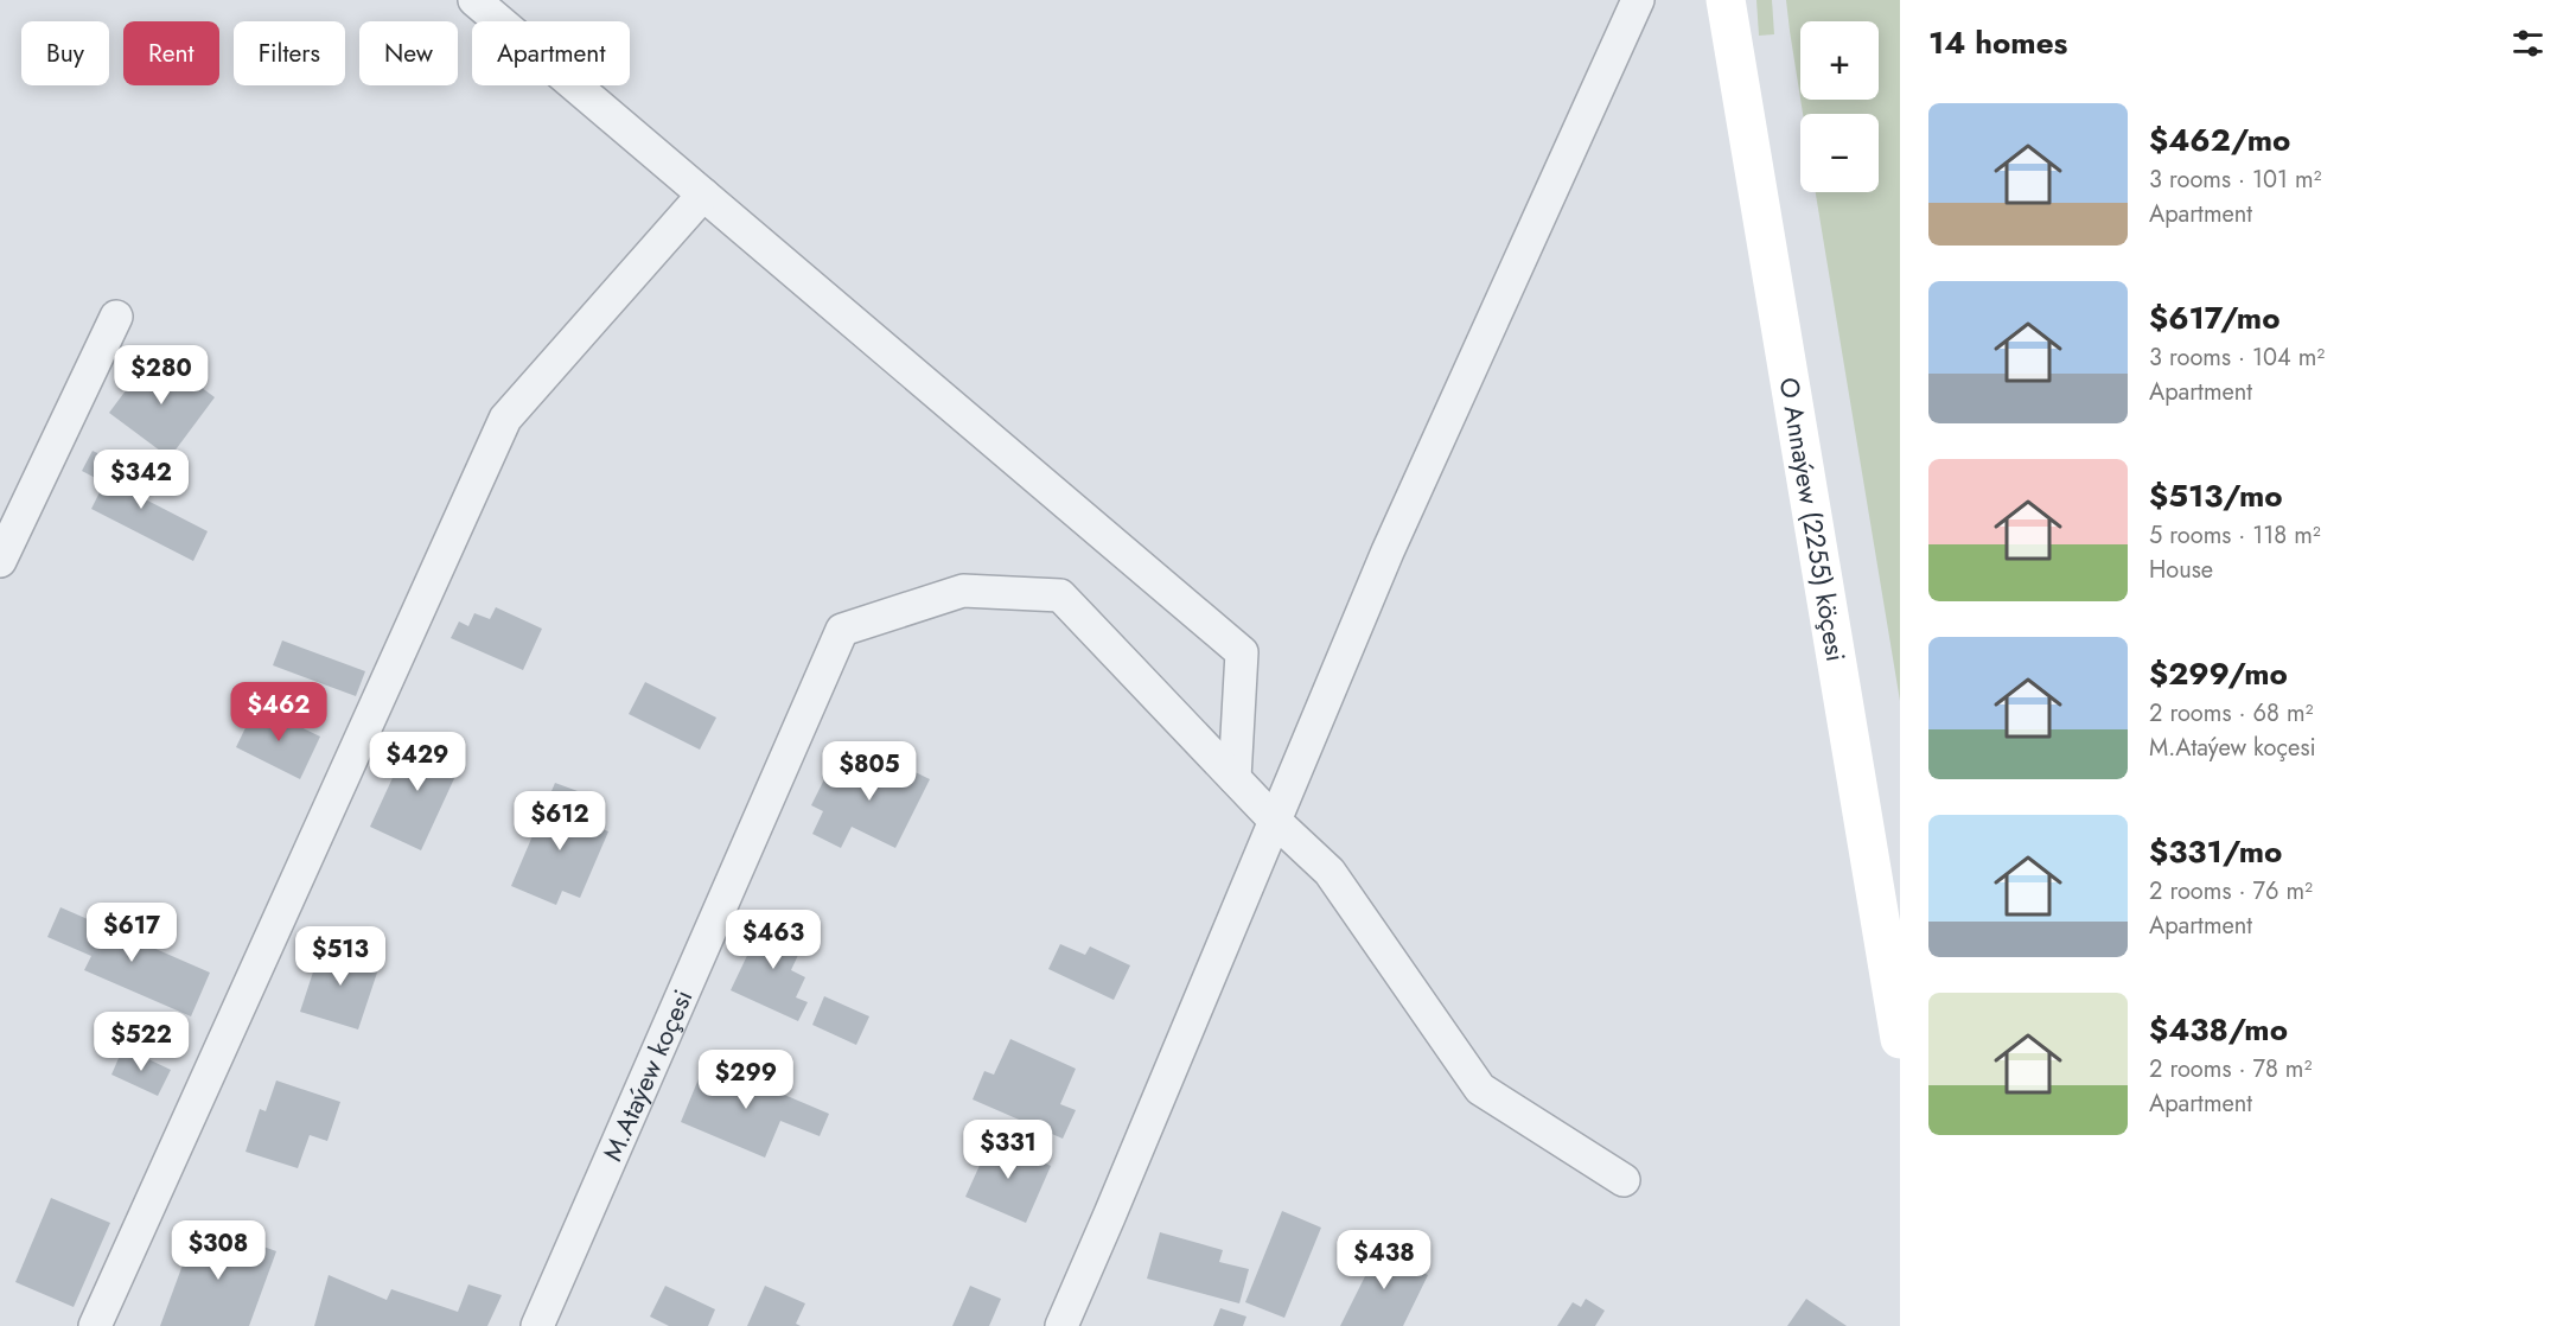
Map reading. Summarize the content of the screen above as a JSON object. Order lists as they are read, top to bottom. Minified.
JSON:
{"streets":{"main road":["O Annaýew (2255) köçesi"],"street":["M.Ataýew koçesi"]},"page":{"heading":"14 homes","map_buttons":["+","−"],"chip":["Buy","Rent","Filters","New","Apartment"],"list":[{"name":"$462/mo","note":"3 rooms · 101 m² · Apartment"},{"name":"$617/mo","note":"3 rooms · 104 m² · Apartment"},{"name":"$513/mo","note":"5 rooms · 118 m² · House"},{"name":"$299/mo","note":"2 rooms · 68 m² · M.Ataýew koçesi"},{"name":"$331/mo","note":"2 rooms · 76 m² · Apartment"},{"name":"$438/mo","note":"2 rooms · 78 m² · Apartment"}],"price":["$280","$342","$462","$429","$805","$612","$617","$463","$513","$522","$299","$331","$308","$438"]}}
